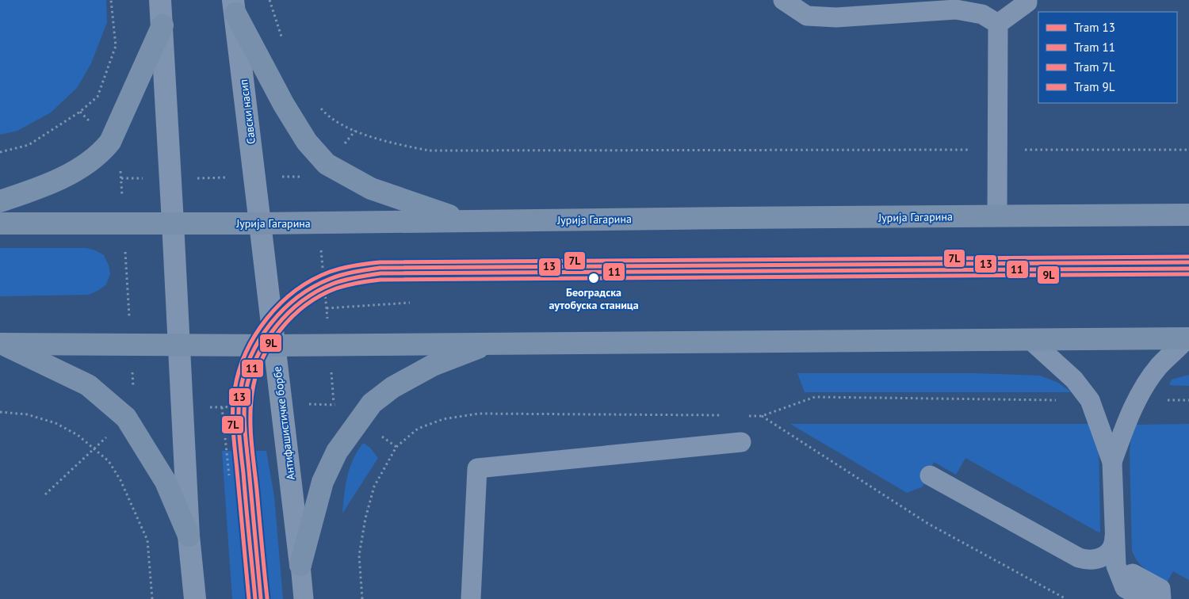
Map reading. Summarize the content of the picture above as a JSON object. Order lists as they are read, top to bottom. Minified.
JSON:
{"streets":{"main road":["Јурија Гагарина"],"street":["Савски насип","Антифашистичке борбе"]},"crossings":[["Савски насип","Јурија Гагарина"],["Савски насип","Антифашистичке борбе"],["Јурија Гагарина","Антифашистичке борбе"]],"places":["Београдска аутобуска станица"],"lines":["tram line 7L","tram line 13","tram line 11","tram line 9L"],"legend":["Tram 13","Tram 11","Tram 7L","Tram 9L"]}
